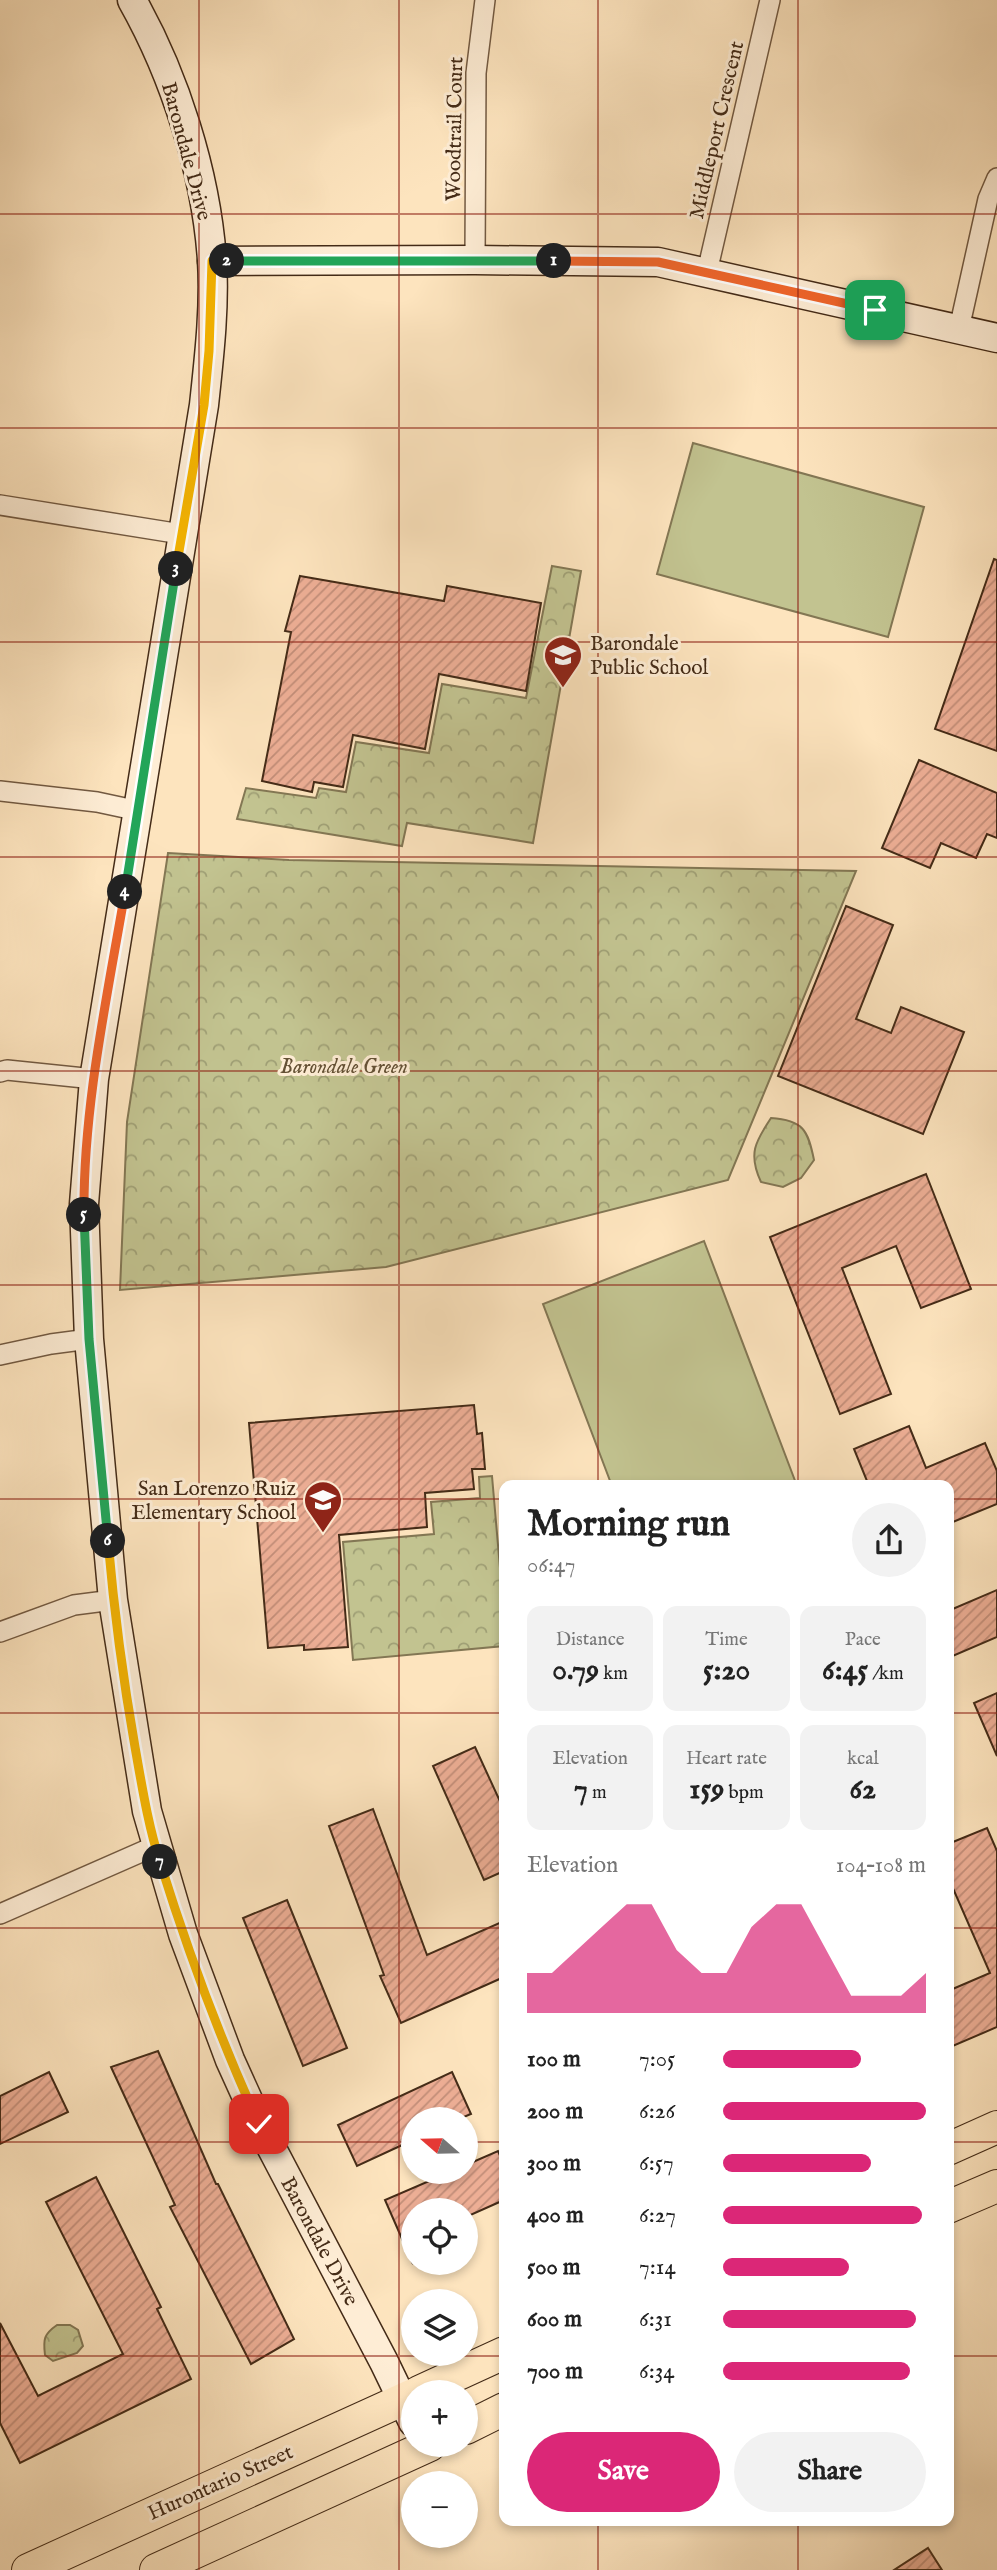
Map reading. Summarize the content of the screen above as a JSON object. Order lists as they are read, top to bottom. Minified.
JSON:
{"streets":{"main road":["Hurontario Street"],"street":["Woodtrail Court","Middleport Crescent","Barondale Drive"]},"parks":["Barondale Green"],"places":{"school or university":["Barondale Public School","San Lorenzo Ruiz Elementary School"]},"north":"left","page":{"pins":["1","2","3","4","5","6","7"],"heading":["Morning run","06:47"],"stats":[["Distance","0.79 km"],["Time","5:20"],["Pace","6:45 /km"],["Elevation","7 m"],["Heart rate","159 bpm"],["kcal","62"]],"chart":["Elevation","104–108 m"],"list":[{"name":"100 m","note":"7:05"},{"name":"200 m","note":"6:26"},{"name":"300 m","note":"6:57"},{"name":"400 m","note":"6:27"},{"name":"500 m","note":"7:14"},{"name":"600 m","note":"6:31"},{"name":"700 m","note":"6:34"}],"map_buttons":["+","−"],"buttons":["Save","Share"]}}
